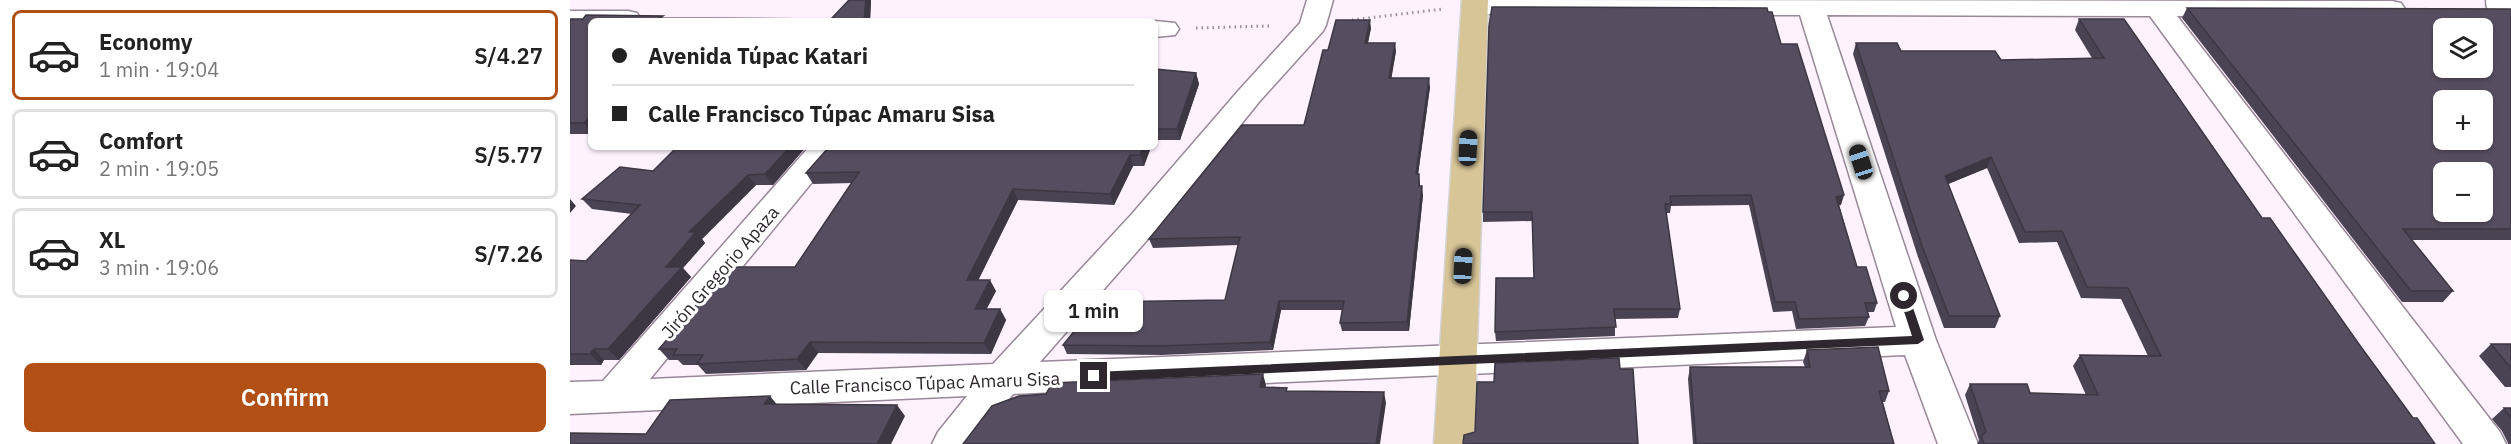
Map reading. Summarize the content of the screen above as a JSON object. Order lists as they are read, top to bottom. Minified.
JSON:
{"streets":{"street":["Jirón Gregorio Apaza","Calle Francisco Túpac Amaru Sisa"]},"crossings":[["Jirón Gregorio Apaza","Calle Francisco Túpac Amaru Sisa"]],"page":{"list":[{"name":"Economy","note":"1 min · 19:04","value":"S/4.27"},{"name":"Comfort","note":"2 min · 19:05","value":"S/5.77"},{"name":"XL","note":"3 min · 19:06","value":"S/7.26"}],"map_buttons":["+","−"],"banner":["Avenida Túpac Katari","Calle Francisco Túpac Amaru Sisa"],"bubble":"1 min","buttons":"Confirm"}}
